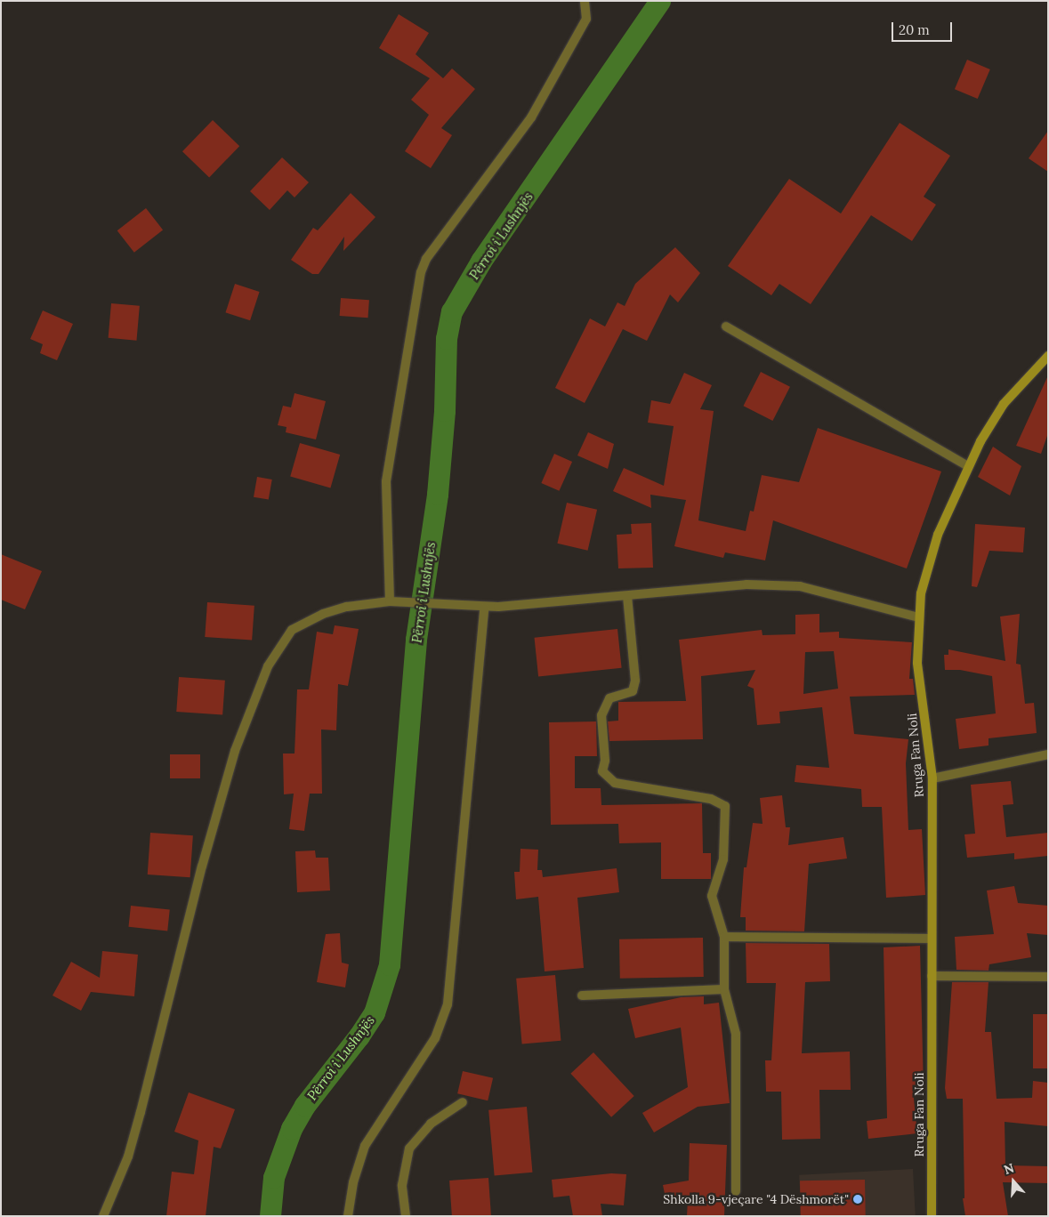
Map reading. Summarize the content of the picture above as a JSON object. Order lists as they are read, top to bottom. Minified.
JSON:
{"streets":{"main road":["Rruga Fan Noli"]},"water":["Përroi i Lushnjës"],"places":["Shkolla 9-vjeçare \"4 Dëshmorët\""],"scale_bar":"20 m","north":"top"}
